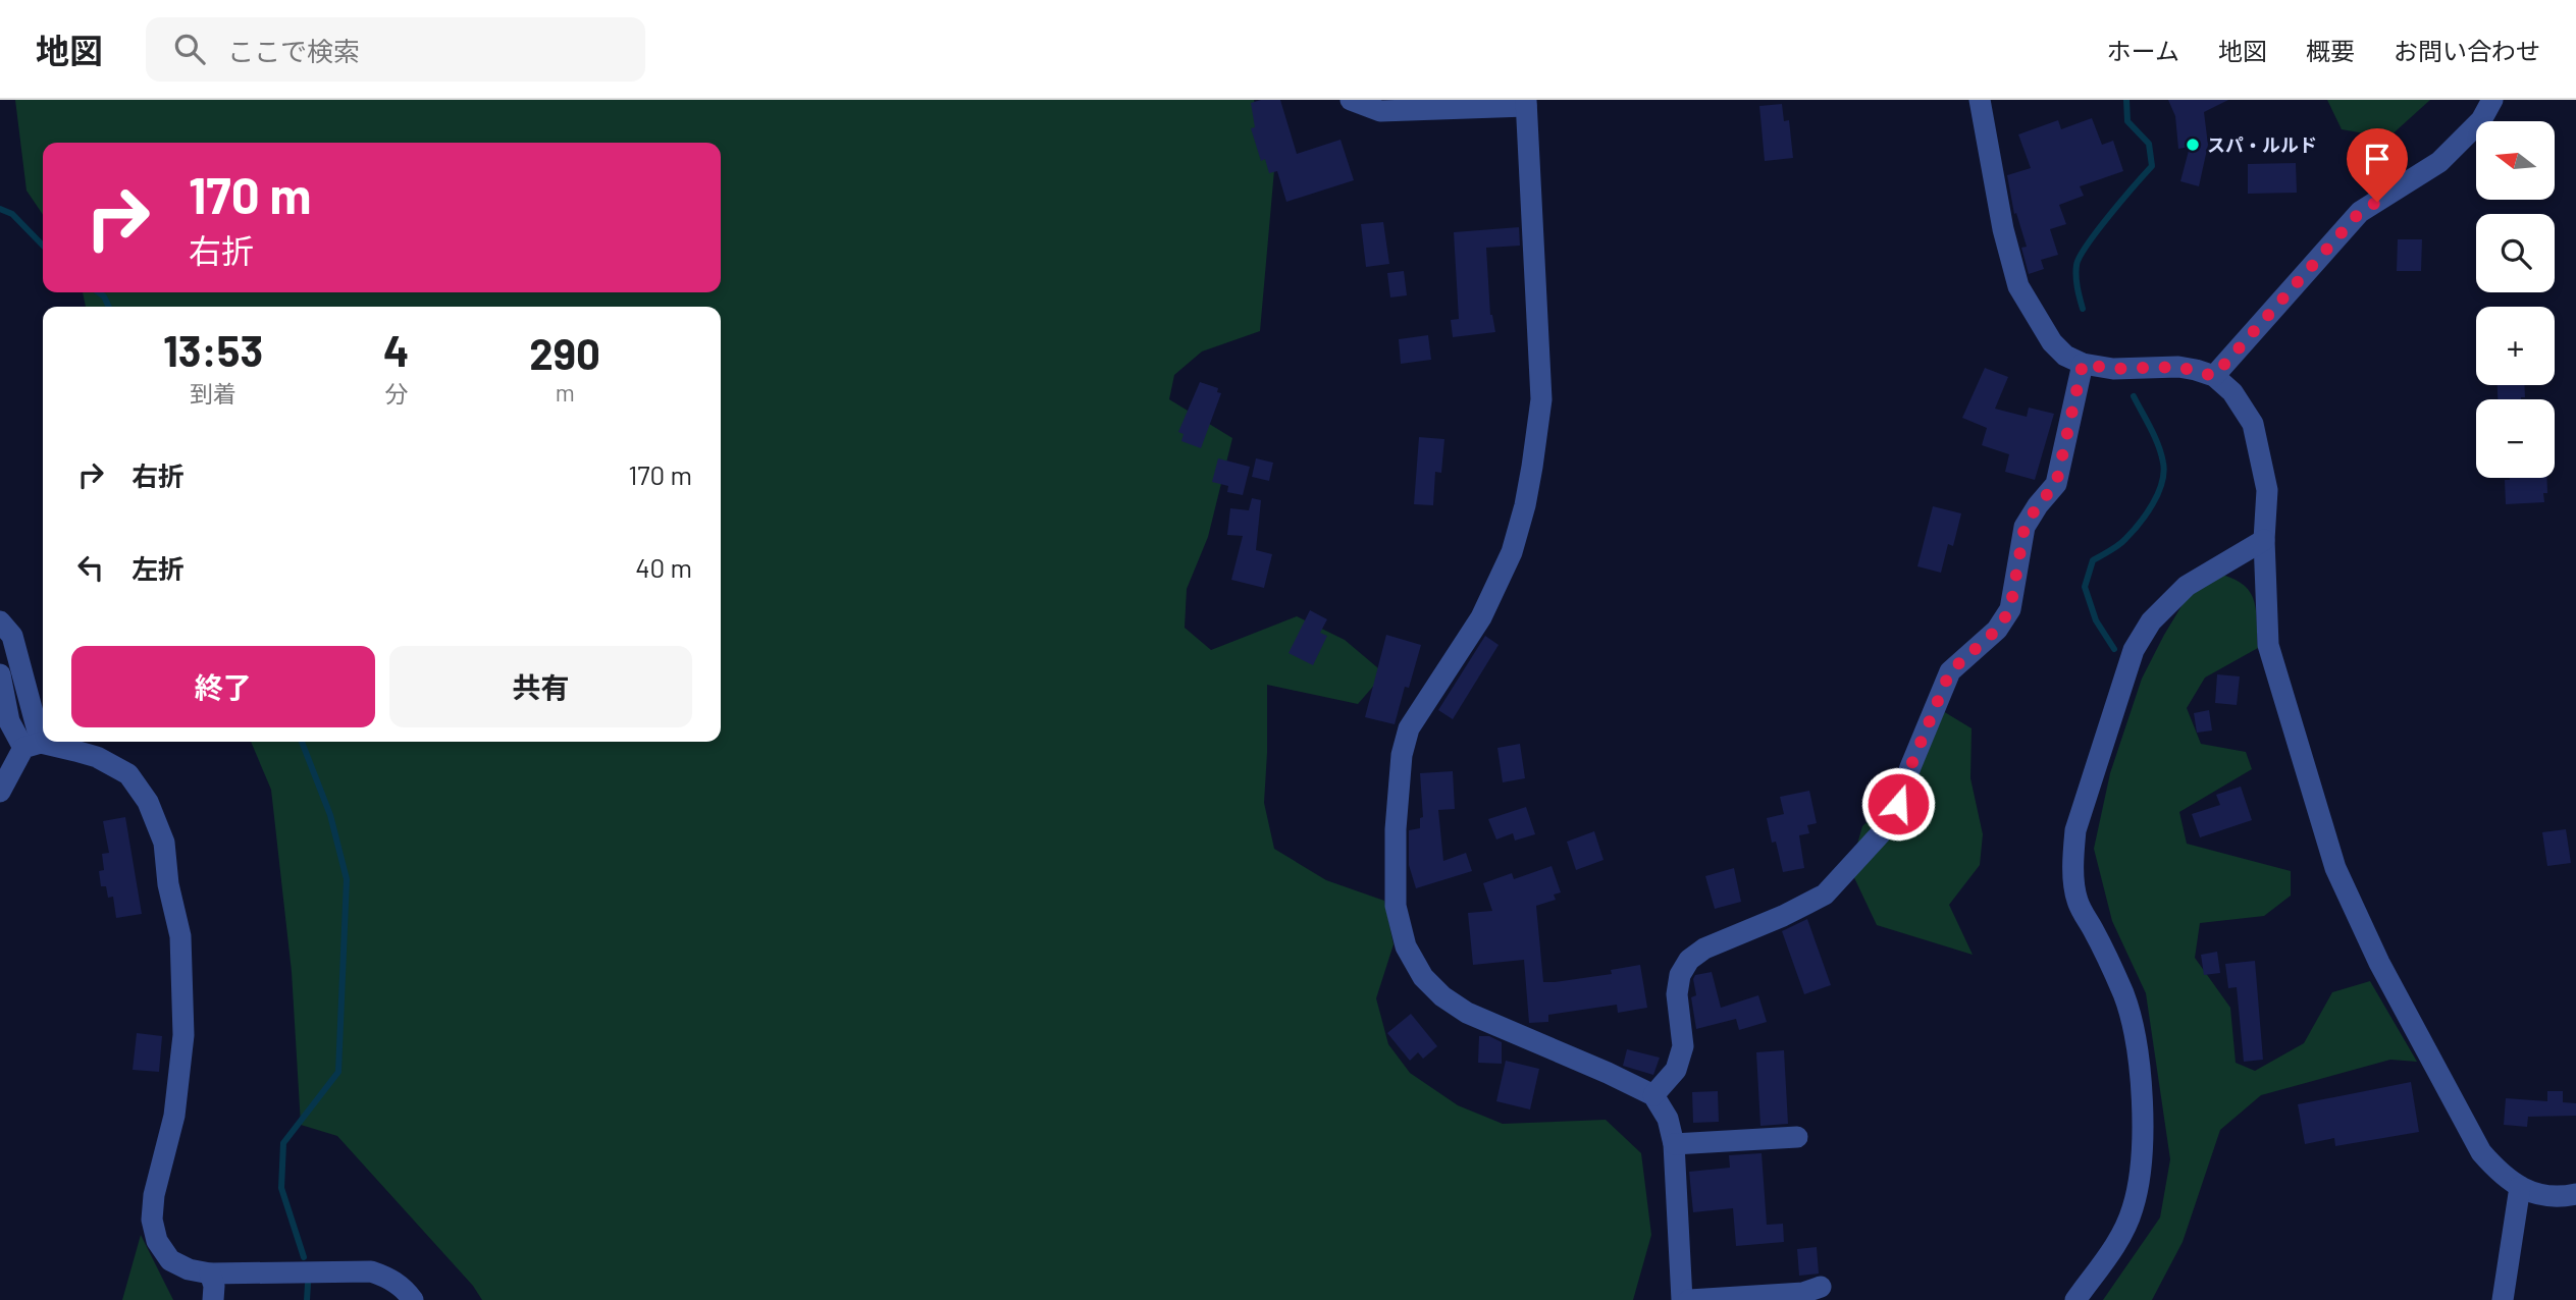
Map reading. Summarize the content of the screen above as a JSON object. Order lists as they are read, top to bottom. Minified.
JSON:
{"places":["スパ・ルルド"],"north":"left","page":{"header":"地図","search":"ここで検索","nav":["ホーム","地図","概要","お問い合わせ"],"map_buttons":["+","−"],"turn":["170 m","右折"],"eta":["13:53","到着","4","分","290","m"],"list":[{"name":"右折","value":"170 m"},{"name":"左折","value":"40 m"}],"buttons":["終了","共有"]}}
